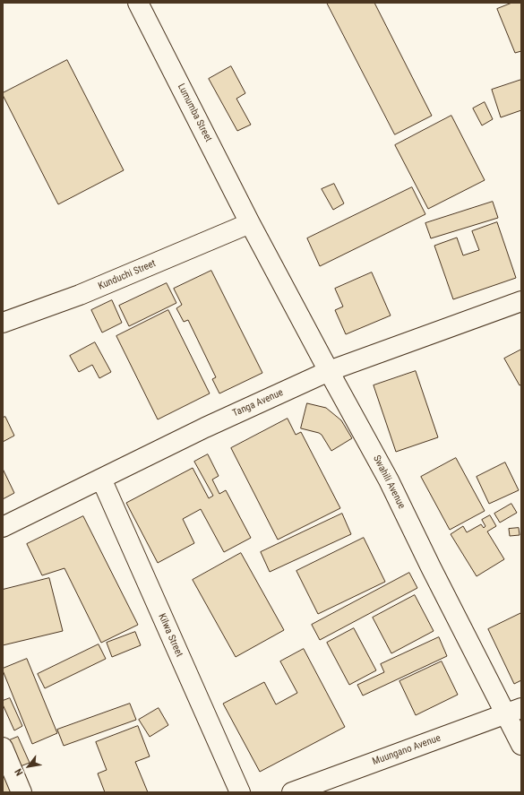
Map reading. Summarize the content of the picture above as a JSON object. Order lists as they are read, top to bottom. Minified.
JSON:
{"streets":{"street":["Lumumba Street","Kunduchi Street","Tanga Avenue","Swahili Avenue","Kilwa Street","Muungano Avenue"]},"crossings":[["Lumumba Street","Kunduchi Street"],["Lumumba Street","Swahili Avenue"],["Kunduchi Street","Swahili Avenue"],["Tanga Avenue","Swahili Avenue"],["Tanga Avenue","Kilwa Street"],["Swahili Avenue","Muungano Avenue"]],"north":"bottom left"}
